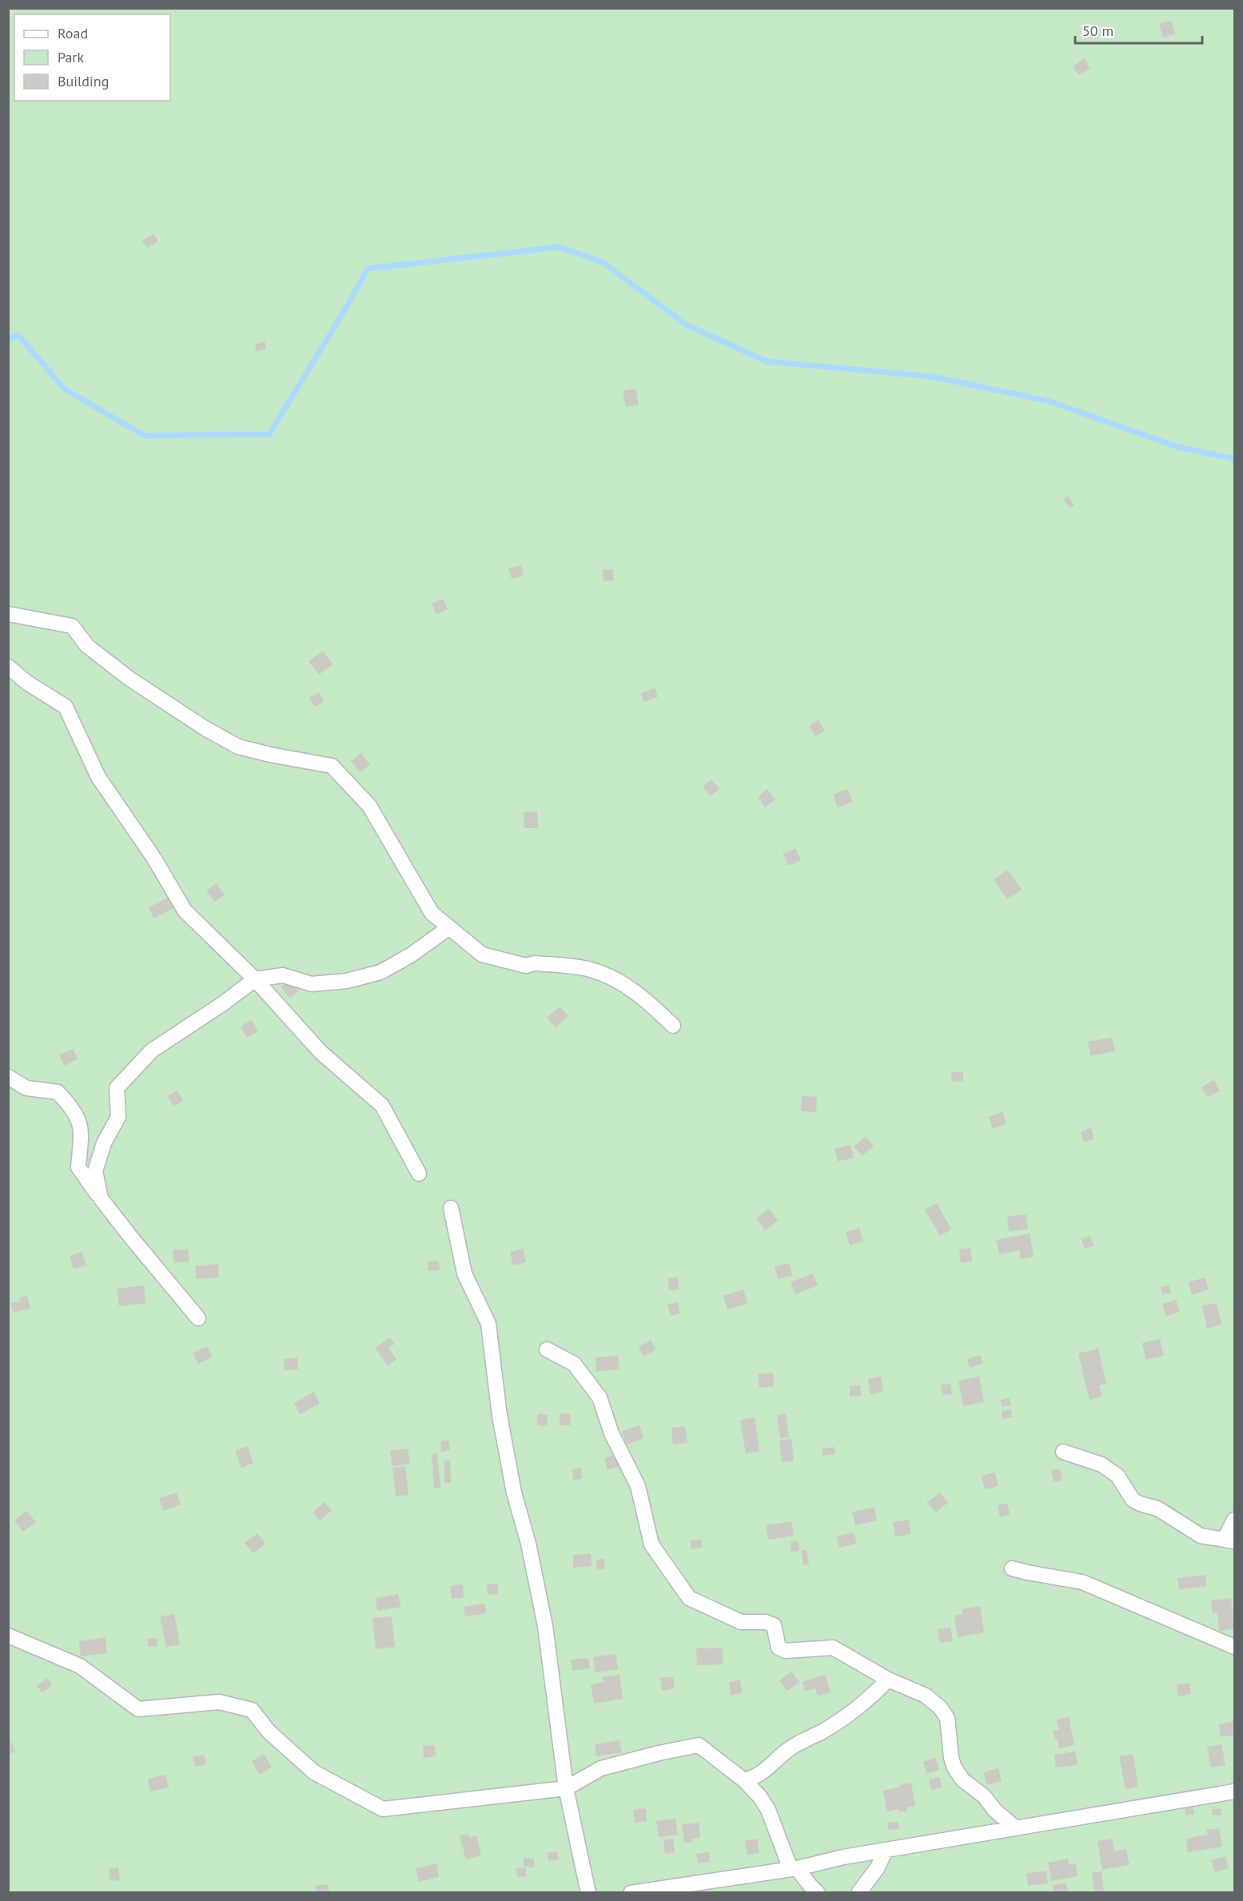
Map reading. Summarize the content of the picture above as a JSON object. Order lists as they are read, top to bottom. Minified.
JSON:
{"legend":["Road","Park","Building"],"scale_bar":"50 m"}
